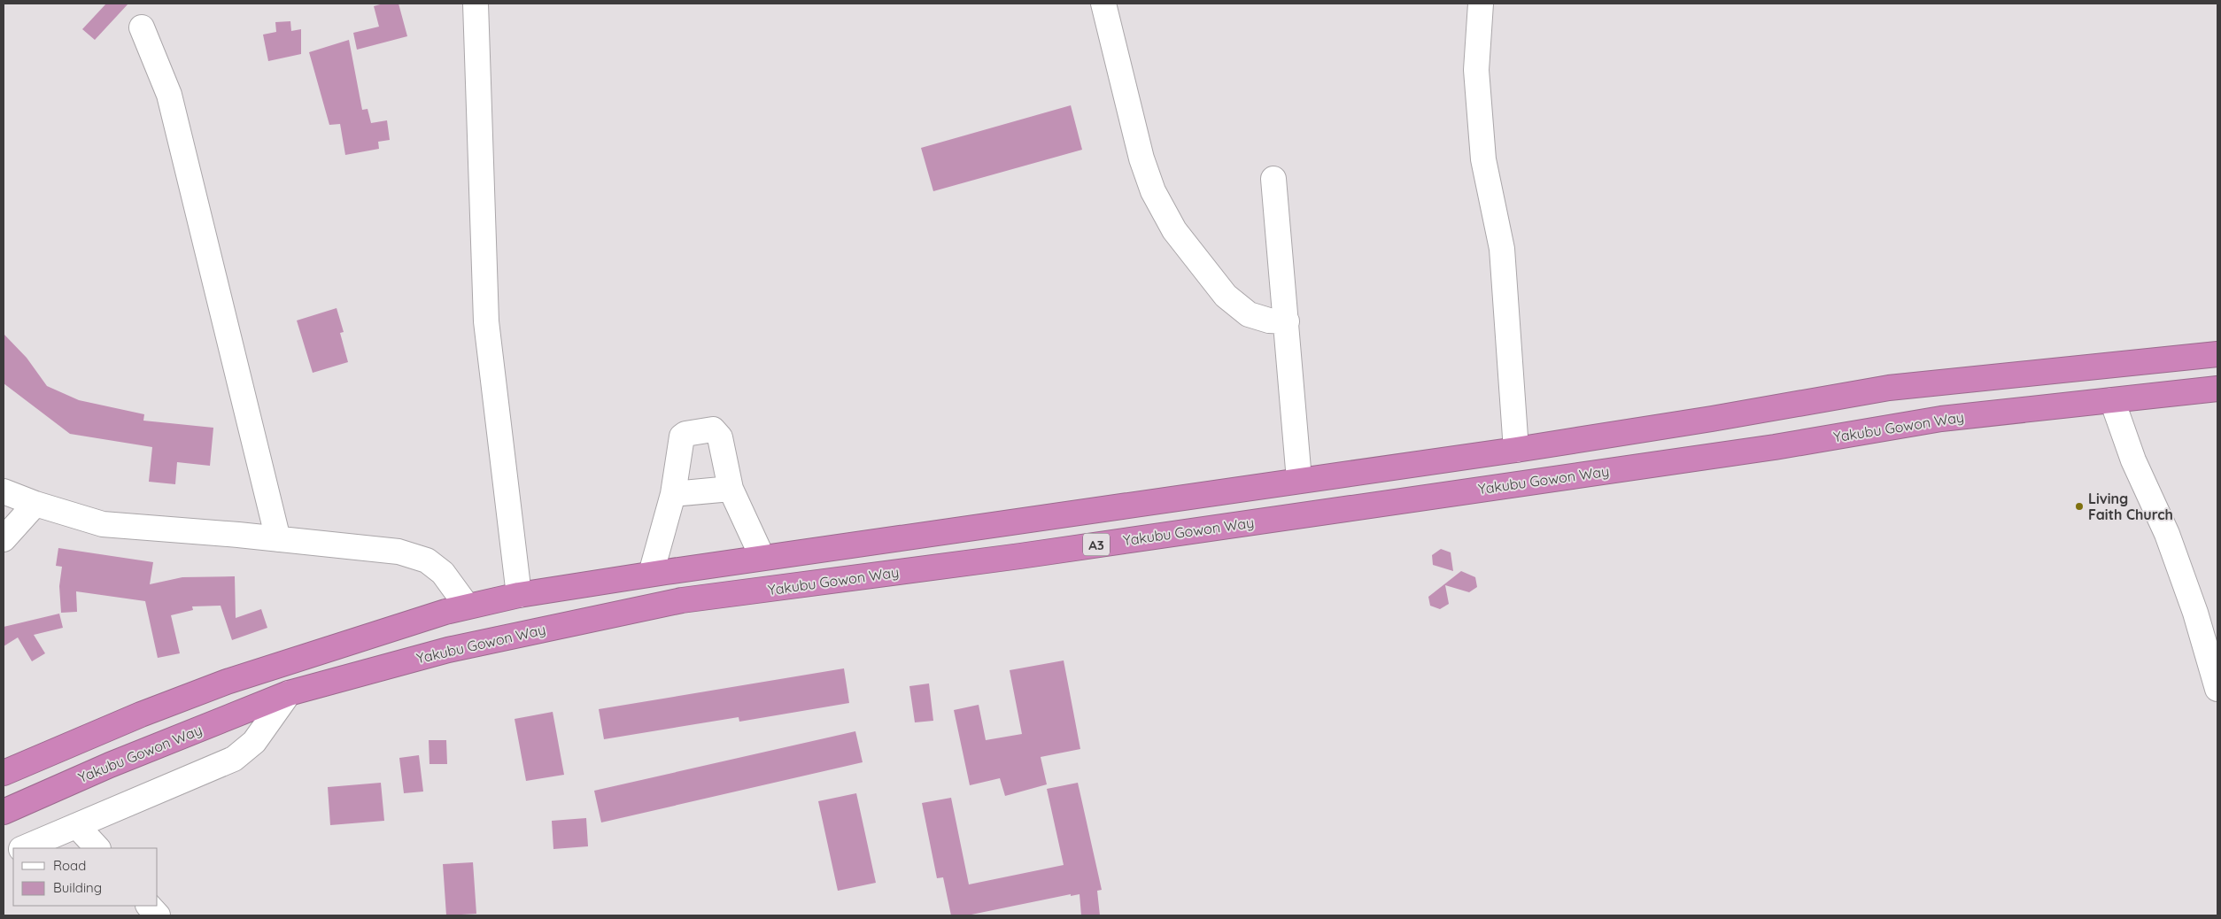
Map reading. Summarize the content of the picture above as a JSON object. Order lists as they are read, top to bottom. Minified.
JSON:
{"streets":{"highway":["Yakubu Gowon Way","A3"]},"places":["Living Faith Church"],"legend":["Road","Building"]}
